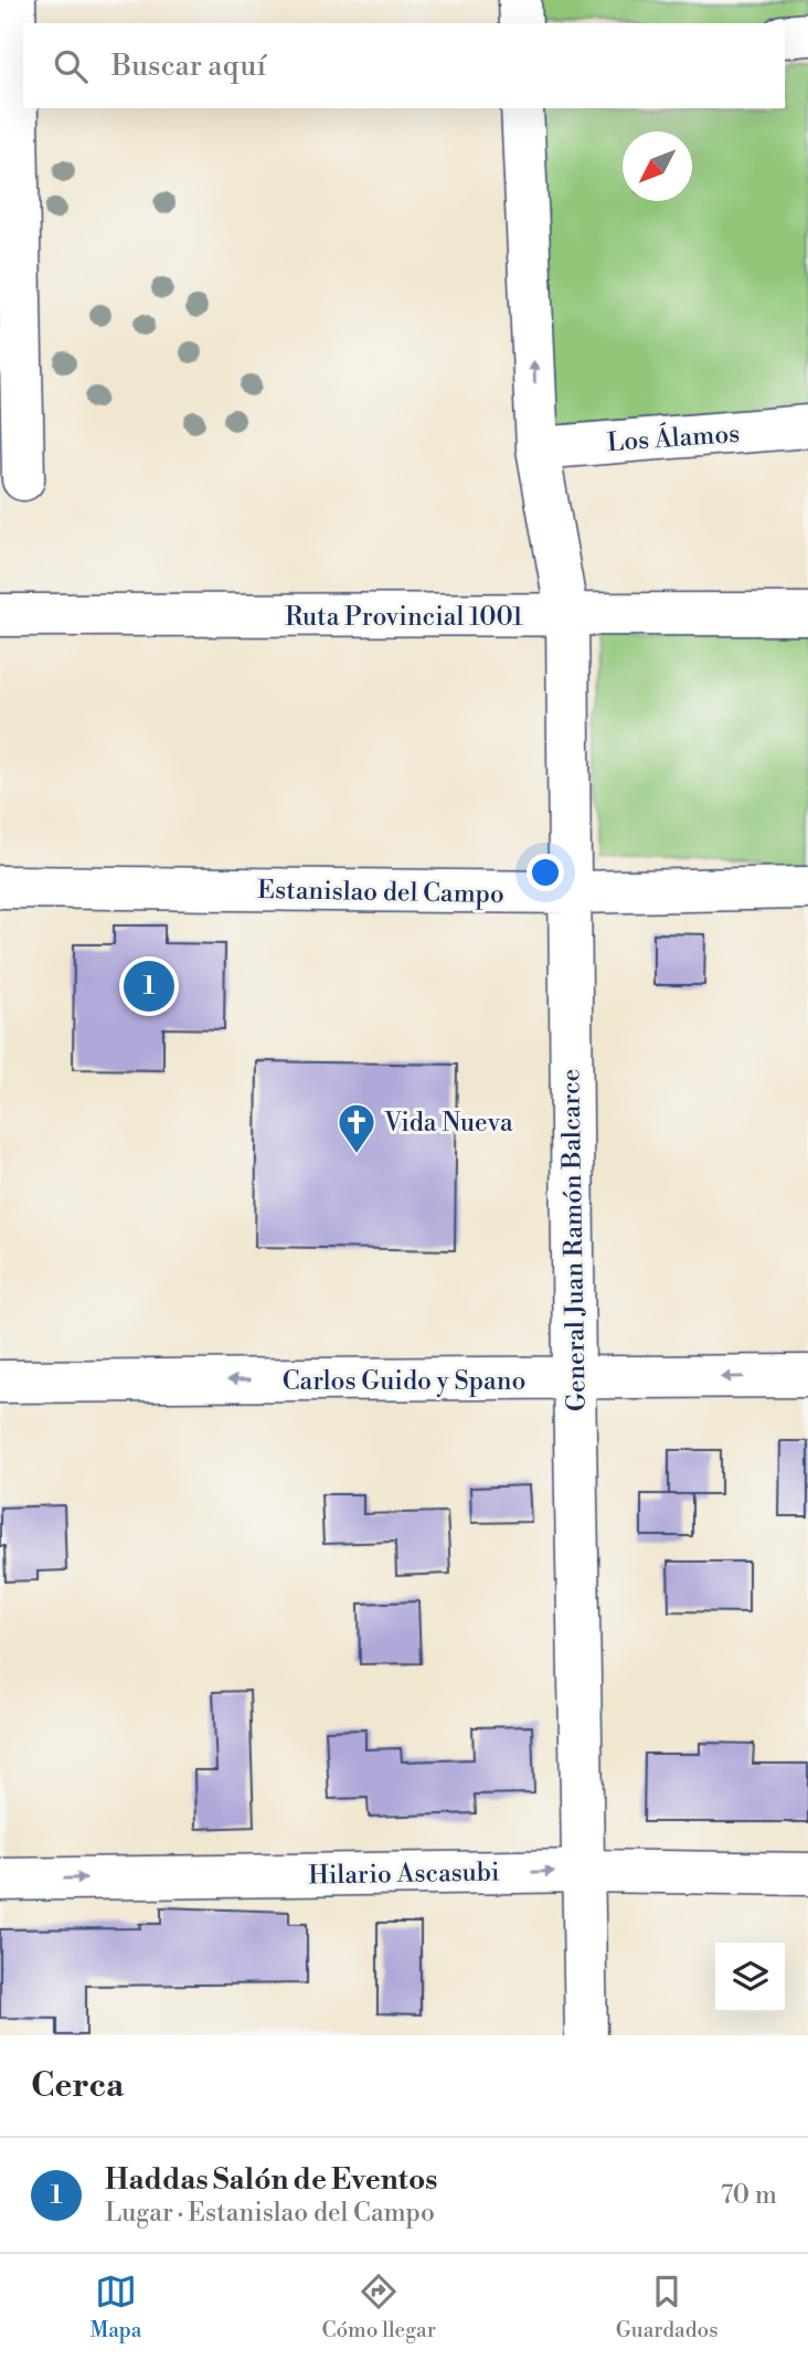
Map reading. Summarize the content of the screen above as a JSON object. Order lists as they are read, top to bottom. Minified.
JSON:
{"streets":{"street":["Los Álamos","Ruta Provincial 1001","Estanislao del Campo","General Juan Ramón Balcarce","Carlos Guido y Spano","Hilario Ascasubi"]},"crossings":[["Los Álamos","General Juan Ramón Balcarce"],["Ruta Provincial 1001","General Juan Ramón Balcarce"],["Estanislao del Campo","General Juan Ramón Balcarce"],["General Juan Ramón Balcarce","Carlos Guido y Spano"],["General Juan Ramón Balcarce","Hilario Ascasubi"]],"one_way":["Carlos Guido y Spano","Hilario Ascasubi"],"places":{"church":["Vida Nueva"]},"north":"bottom left","page":{"search":"Buscar aquí","pins":"1","heading":"Cerca","list":[{"mark":"1","name":"Haddas Salón de Eventos","note":"Lugar · Estanislao del Campo","value":"70 m"}],"nav":["Mapa","Cómo llegar","Guardados"]}}
